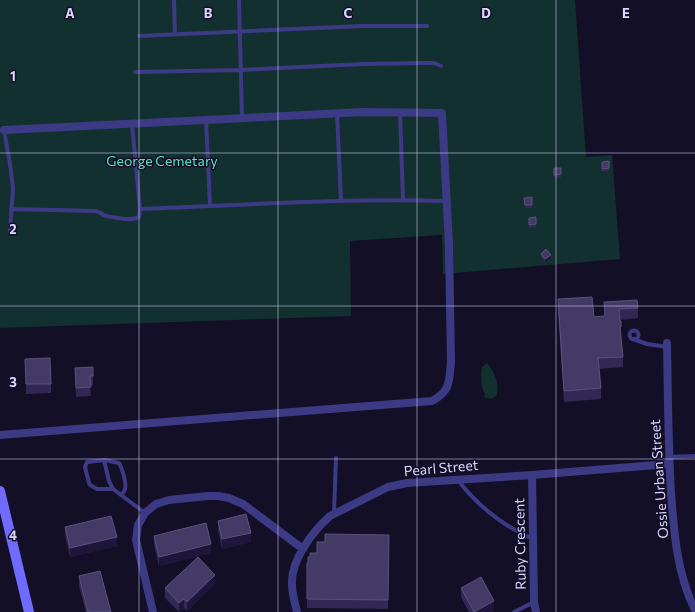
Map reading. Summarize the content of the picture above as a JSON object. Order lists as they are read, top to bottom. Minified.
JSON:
{"streets":{"street":["Pearl Street","Ossie Urban Street","Ruby Crescent"]},"crossings":[["Pearl Street","Ossie Urban Street"],["Pearl Street","Ruby Crescent"]],"parks":["George Cemetary"],"grid":{"columns":["A","B","C","D","E"],"rows":["1","2","3","4"]}}
